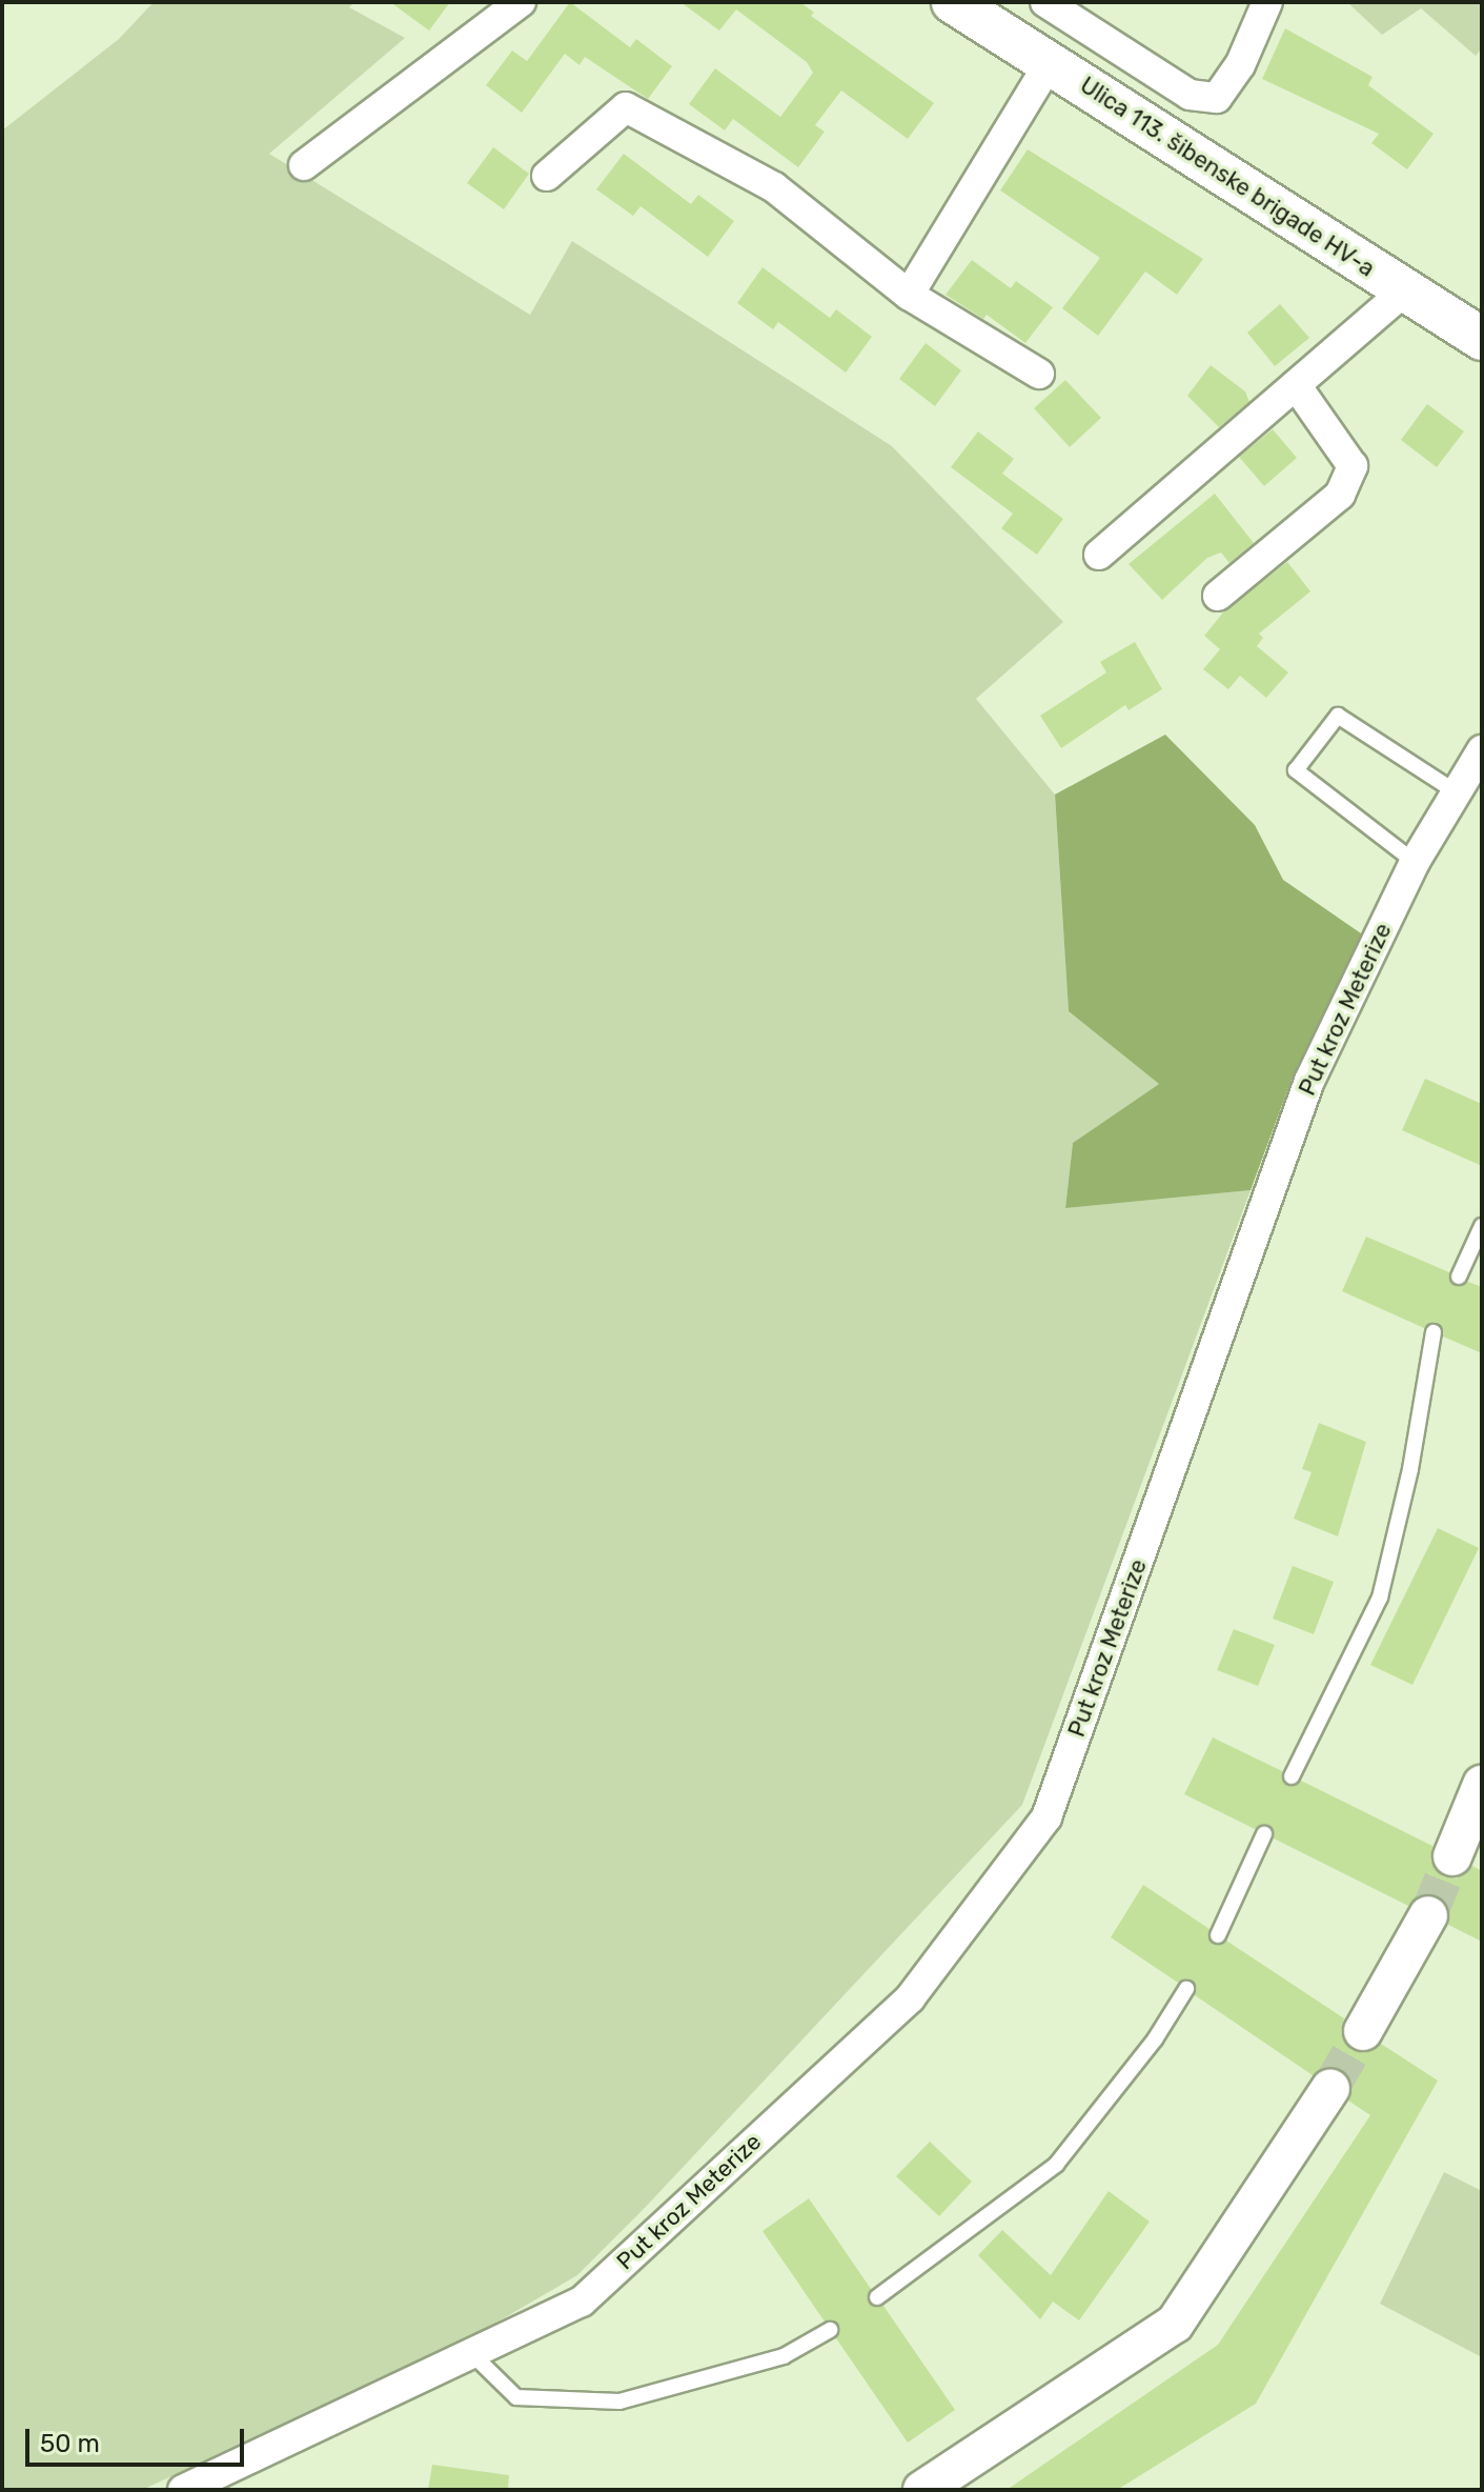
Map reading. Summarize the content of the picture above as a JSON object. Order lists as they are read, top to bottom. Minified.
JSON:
{"streets":{"main road":["Ulica 113. šibenske brigade HV-a"],"street":["Put kroz Meterize"]},"scale_bar":"50 m"}
